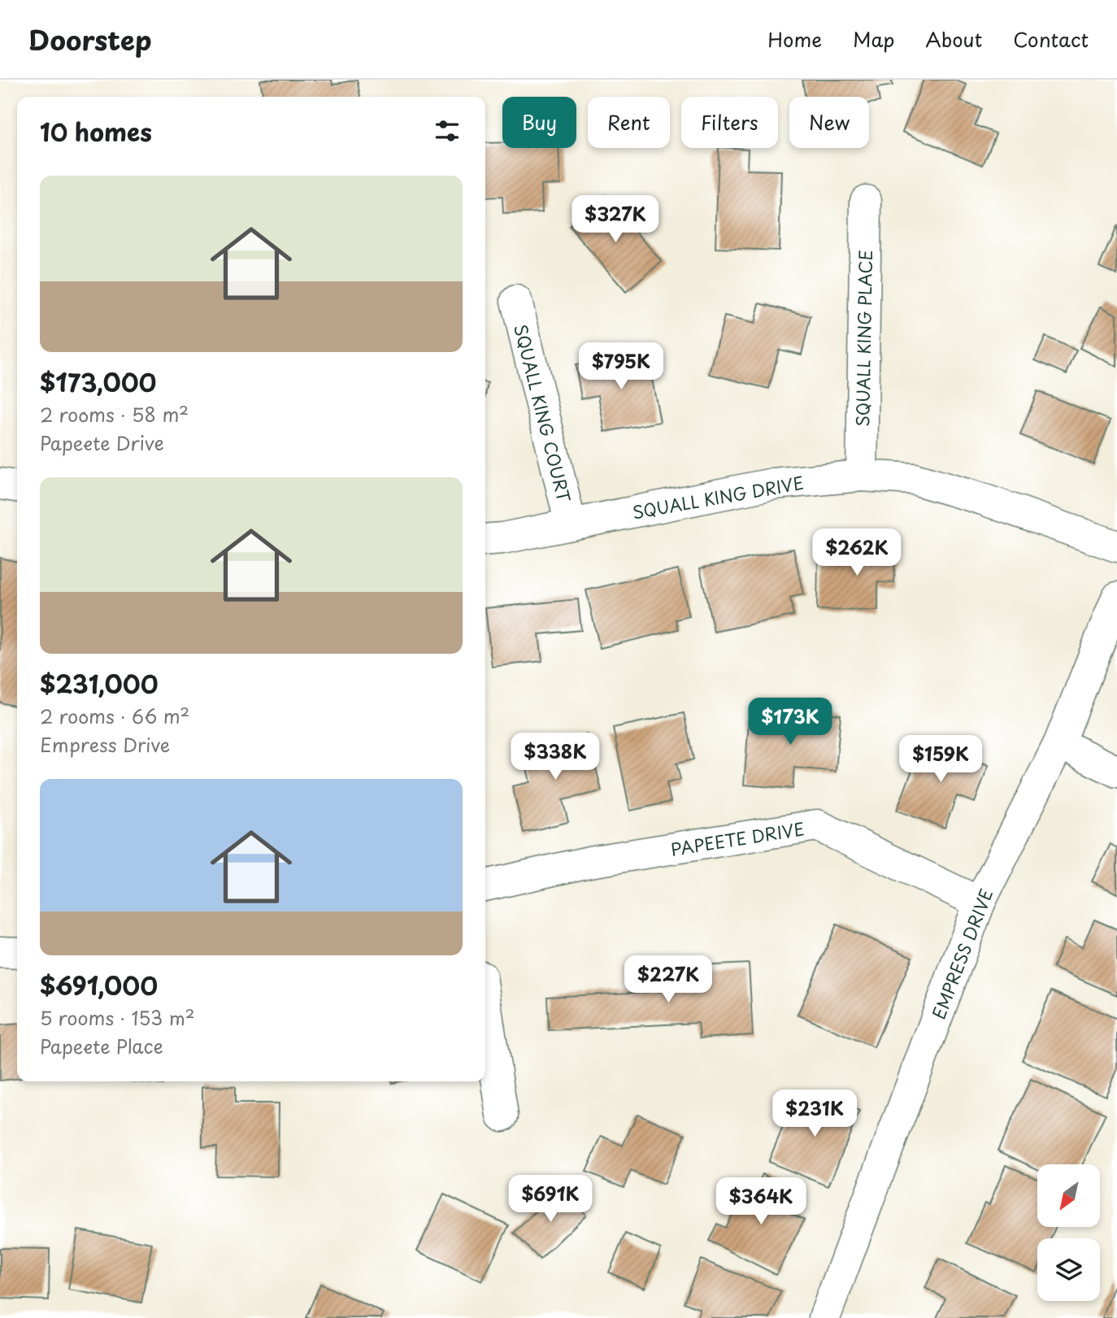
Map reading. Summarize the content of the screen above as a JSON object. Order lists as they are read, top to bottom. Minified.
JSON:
{"streets":{"street":["SQUALL KING PLACE","SQUALL KING COURT","SQUALL KING DRIVE","PAPEETE DRIVE","EMPRESS DRIVE"]},"crossings":[["SQUALL KING PLACE","SQUALL KING DRIVE"],["SQUALL KING COURT","SQUALL KING DRIVE"],["PAPEETE DRIVE","EMPRESS DRIVE"]],"north":"bottom left","page":{"header":"Doorstep","nav":["Home","Map","About","Contact"],"chip":["Buy","Rent","Filters","New"],"heading":"10 homes","list":[{"name":"$173,000","note":"2 rooms · 58 m² · Papeete Drive"},{"name":"$231,000","note":"2 rooms · 66 m² · Empress Drive"},{"name":"$691,000","note":"5 rooms · 153 m² · Papeete Place"}],"price":["$327K","$795K","$262K","$173K","$338K","$159K","$227K","$231K","$691K","$364K"]}}
